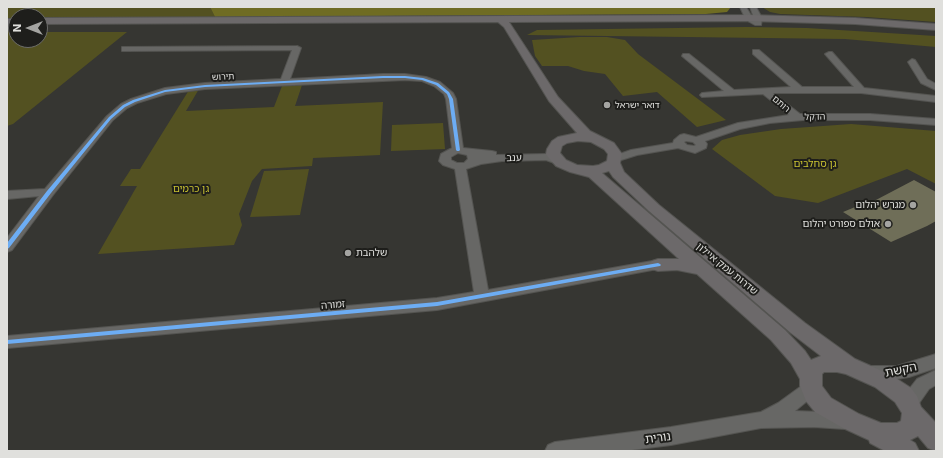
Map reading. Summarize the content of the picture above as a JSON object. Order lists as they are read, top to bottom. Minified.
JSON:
{"streets":{"main road":["שדרות עמק איילון"],"street":["תירוש","רותם","הדקל","ענב","זמורה","הקשת","נורית"]},"crossings":[["תירוש","ענב"],["רותם","הדקל"],["שדרות עמק איילון","הקשת"],["שדרות עמק איילון","נורית"]],"parks":["גן סחלבים","גן כרמים"],"places":["דואר ישראל","מגרש יהלום","אולם ספורט יהלום","שלהבת"],"north":"left"}
